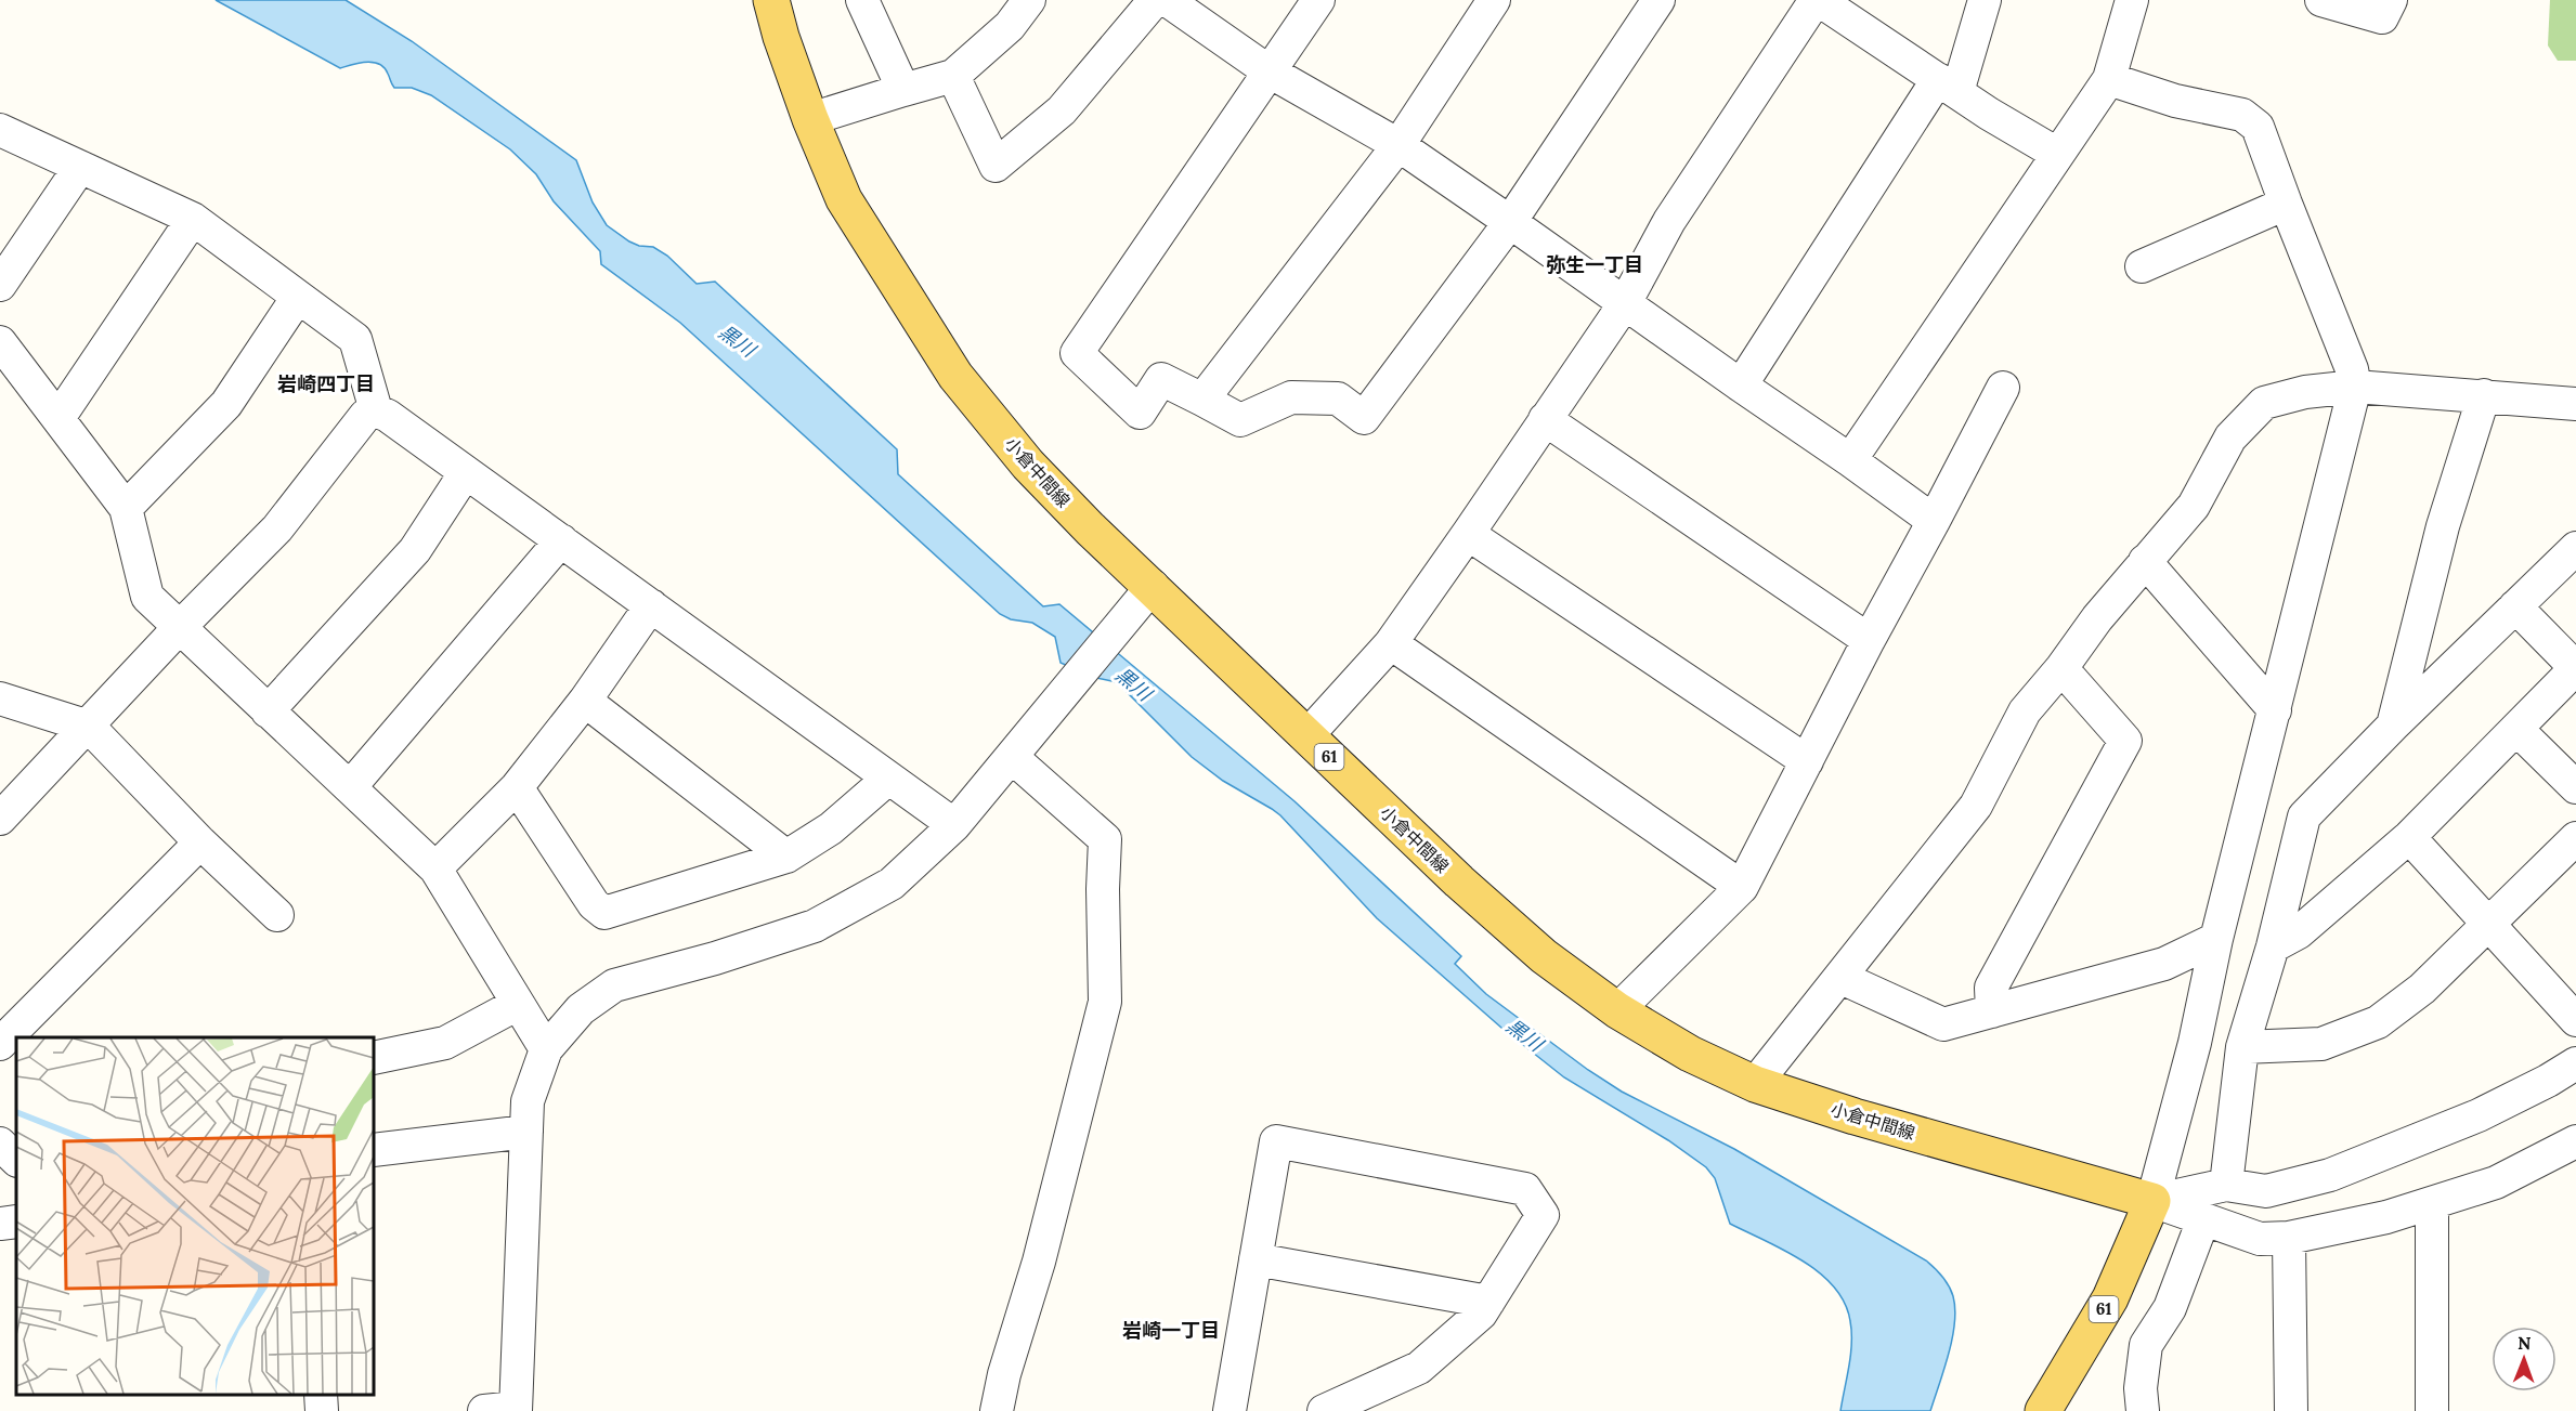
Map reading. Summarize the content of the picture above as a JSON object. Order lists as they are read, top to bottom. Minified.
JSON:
{"streets":{"main road":["小倉中間線","61"]},"crossings":[["小倉中間線","61"]],"districts":["弥生一丁目","岩崎四丁目","岩崎一丁目"],"water":["黒川"],"north":"top"}
